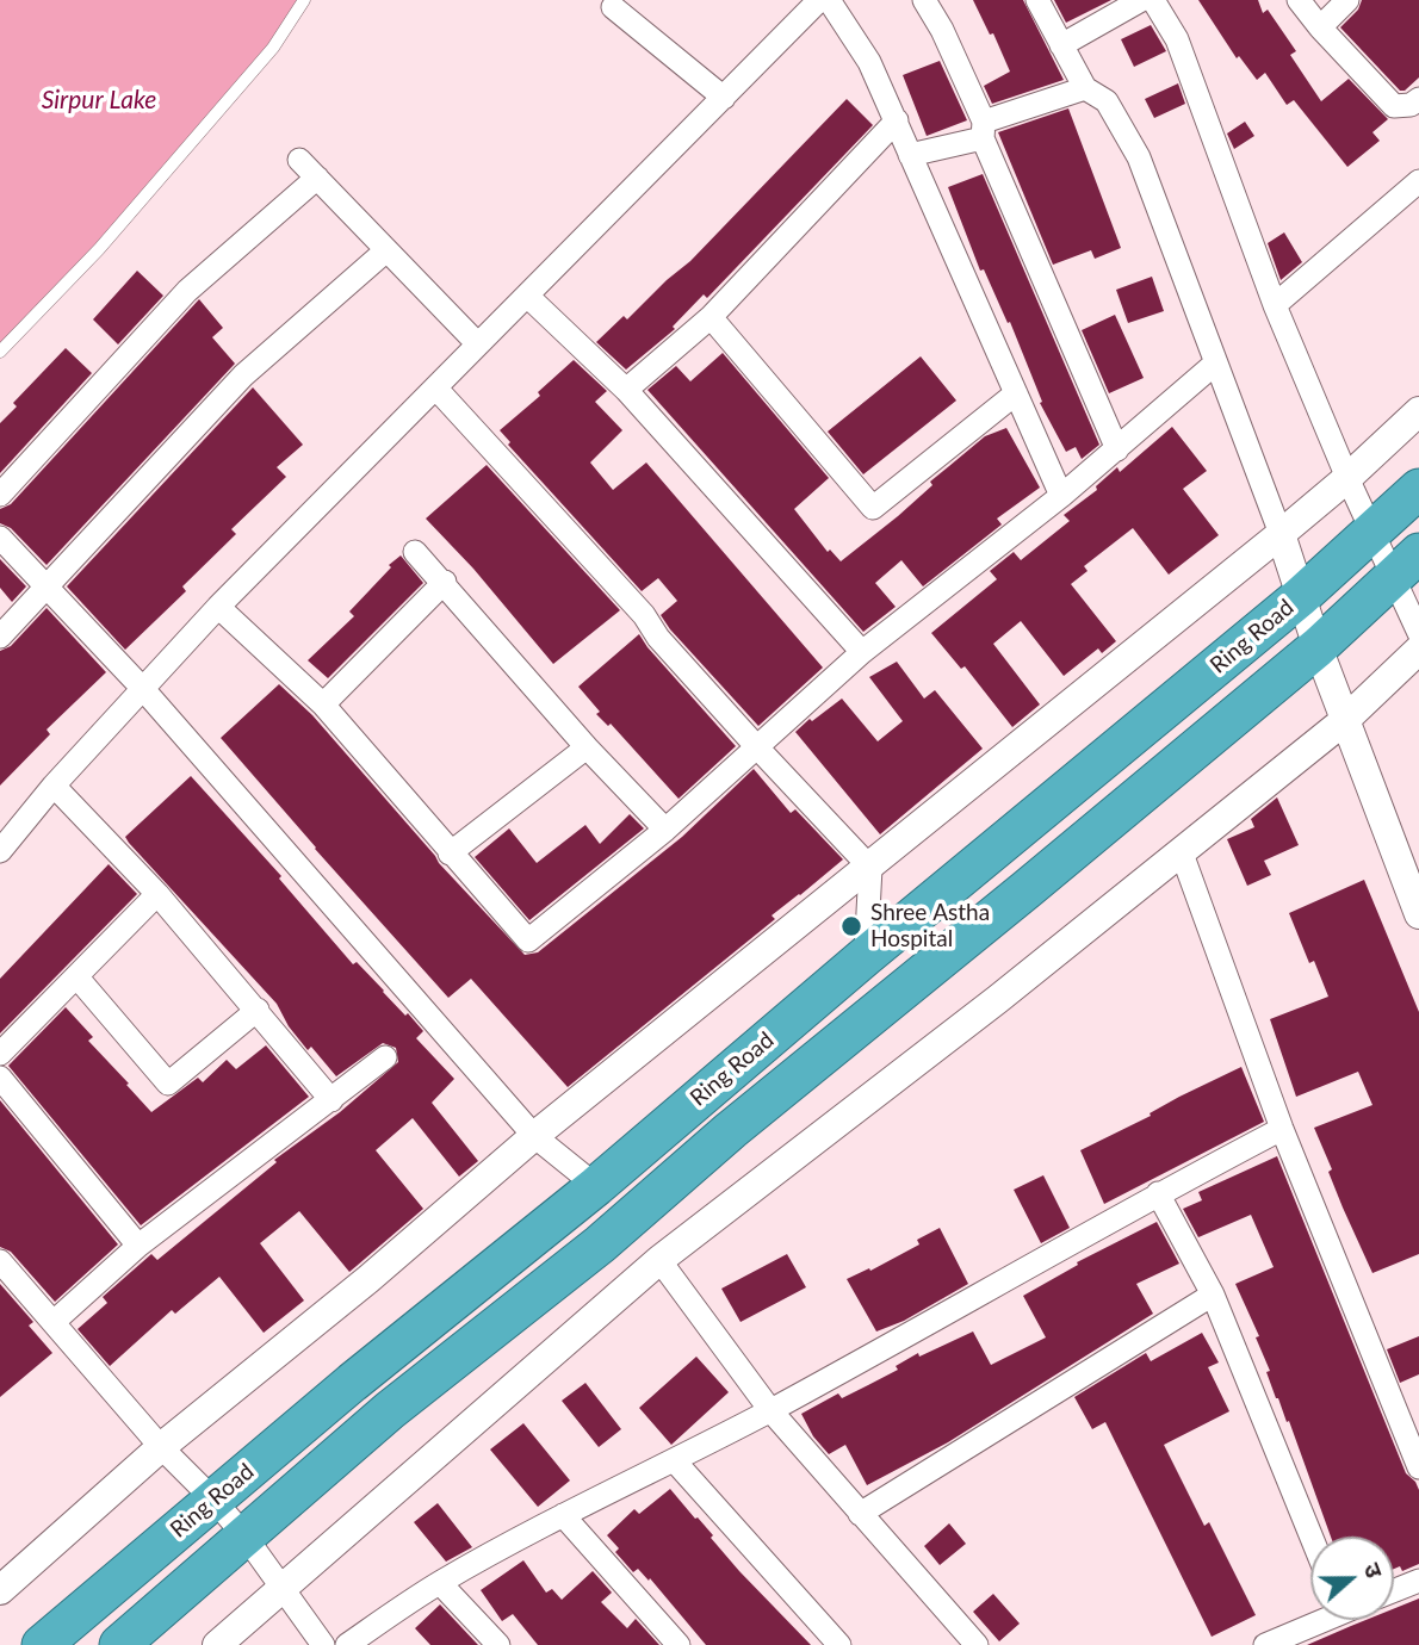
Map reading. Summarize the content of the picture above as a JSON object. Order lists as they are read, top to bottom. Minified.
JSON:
{"streets":{"highway":["Ring Road"]},"water":["Sirpur Lake"],"places":["Shree Astha Hospital"],"north":"right"}
